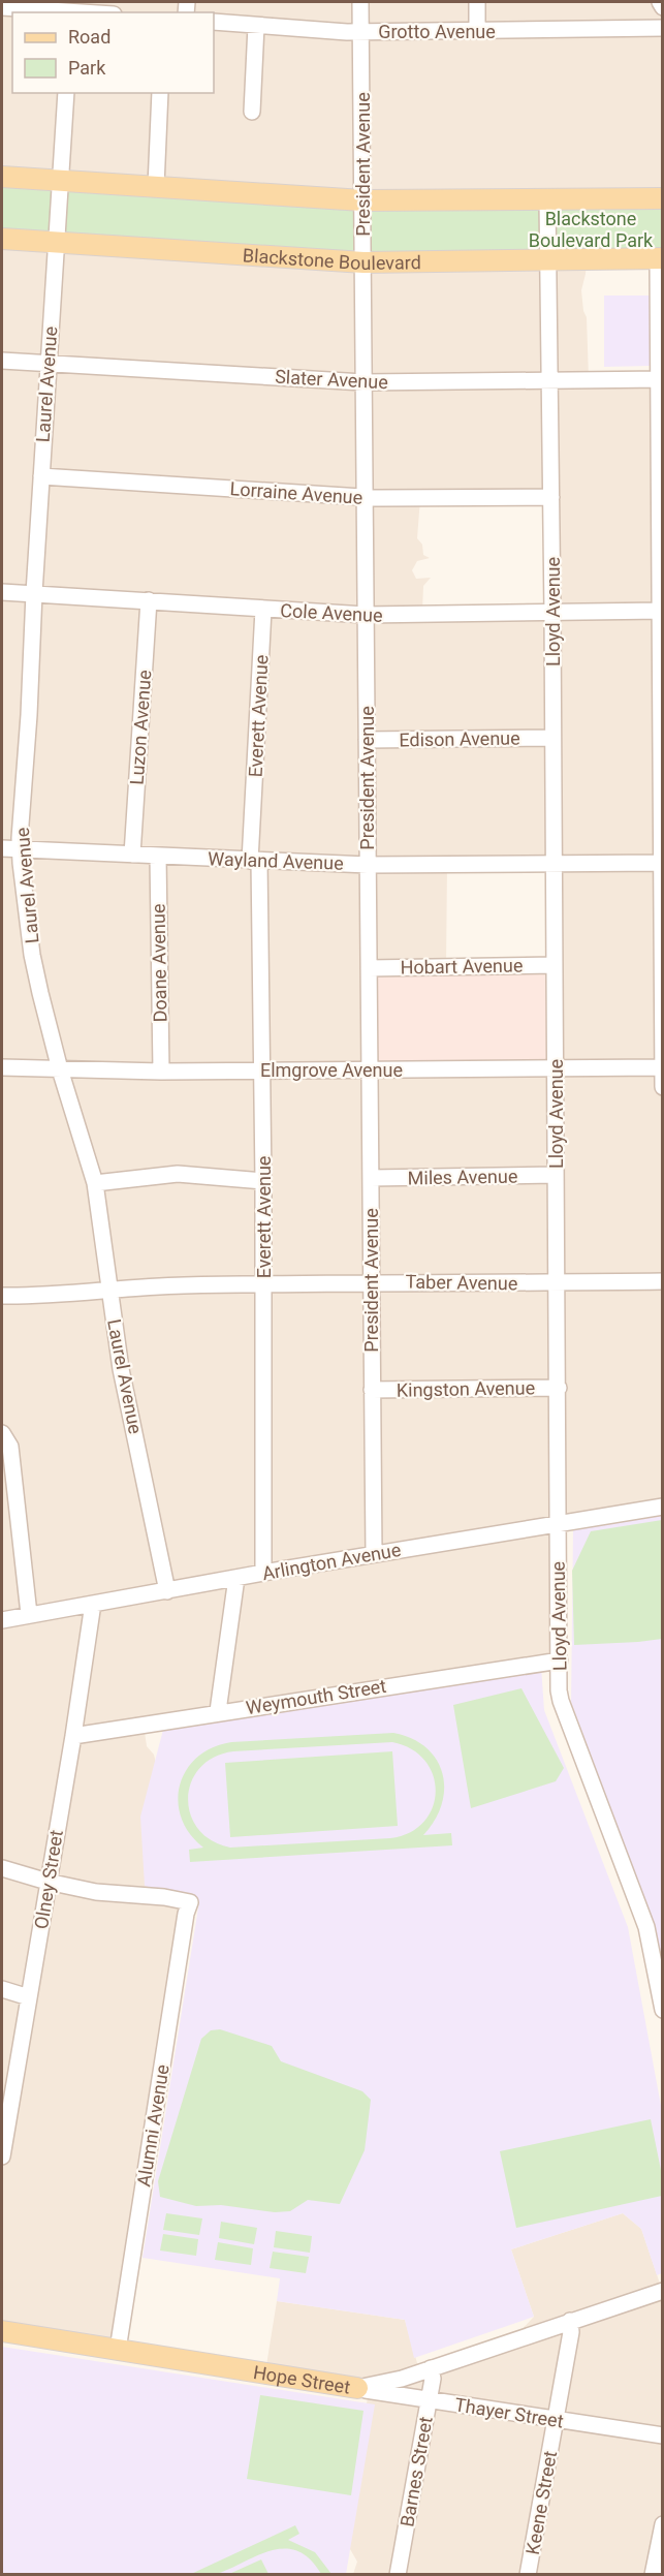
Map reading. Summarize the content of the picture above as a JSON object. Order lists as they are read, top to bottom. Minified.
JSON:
{"streets":{"main road":["Blackstone Boulevard","Hope Street"],"street":["Grotto Avenue","President Avenue","Slater Avenue","Laurel Avenue","Lorraine Avenue","Lloyd Avenue","Cole Avenue","Everett Avenue","Luzon Avenue","Edison Avenue","Wayland Avenue","Doane Avenue","Hobart Avenue","Elmgrove Avenue","Miles Avenue","Taber Avenue","Kingston Avenue","Arlington Avenue","Weymouth Street","Olney Street","Alumni Avenue","Thayer Street","Barnes Street","Keene Street"]},"crossings":[["Grotto Avenue","President Avenue"],["President Avenue","Blackstone Boulevard"],["President Avenue","Slater Avenue"],["President Avenue","Lorraine Avenue"],["President Avenue","Cole Avenue"],["President Avenue","Edison Avenue"],["President Avenue","Wayland Avenue"],["President Avenue","Hobart Avenue"],["President Avenue","Elmgrove Avenue"],["President Avenue","Miles Avenue"],["President Avenue","Taber Avenue"],["President Avenue","Kingston Avenue"],["President Avenue","Arlington Avenue"],["Blackstone Boulevard","Laurel Avenue"],["Blackstone Boulevard","Lloyd Avenue"],["Slater Avenue","Laurel Avenue"],["Slater Avenue","Lloyd Avenue"],["Laurel Avenue","Lorraine Avenue"],["Laurel Avenue","Cole Avenue"],["Laurel Avenue","Wayland Avenue"],["Laurel Avenue","Elmgrove Avenue"],["Laurel Avenue","Taber Avenue"],["Laurel Avenue","Arlington Avenue"],["Lorraine Avenue","Lloyd Avenue"],["Lloyd Avenue","Cole Avenue"],["Lloyd Avenue","Edison Avenue"],["Lloyd Avenue","Wayland Avenue"],["Lloyd Avenue","Hobart Avenue"],["Lloyd Avenue","Elmgrove Avenue"],["Lloyd Avenue","Miles Avenue"],["Lloyd Avenue","Taber Avenue"],["Lloyd Avenue","Kingston Avenue"],["Lloyd Avenue","Arlington Avenue"],["Lloyd Avenue","Weymouth Street"],["Cole Avenue","Everett Avenue"],["Cole Avenue","Luzon Avenue"],["Everett Avenue","Wayland Avenue"],["Everett Avenue","Elmgrove Avenue"],["Everett Avenue","Taber Avenue"],["Everett Avenue","Arlington Avenue"],["Luzon Avenue","Wayland Avenue"],["Wayland Avenue","Doane Avenue"],["Doane Avenue","Elmgrove Avenue"],["Arlington Avenue","Olney Street"],["Weymouth Street","Olney Street"],["Olney Street","Alumni Avenue"],["Alumni Avenue","Hope Street"],["Hope Street","Thayer Street"],["Hope Street","Barnes Street"],["Hope Street","Keene Street"],["Thayer Street","Barnes Street"],["Thayer Street","Keene Street"]],"parks":["Blackstone Boulevard Park"],"legend":["Road","Park"]}
